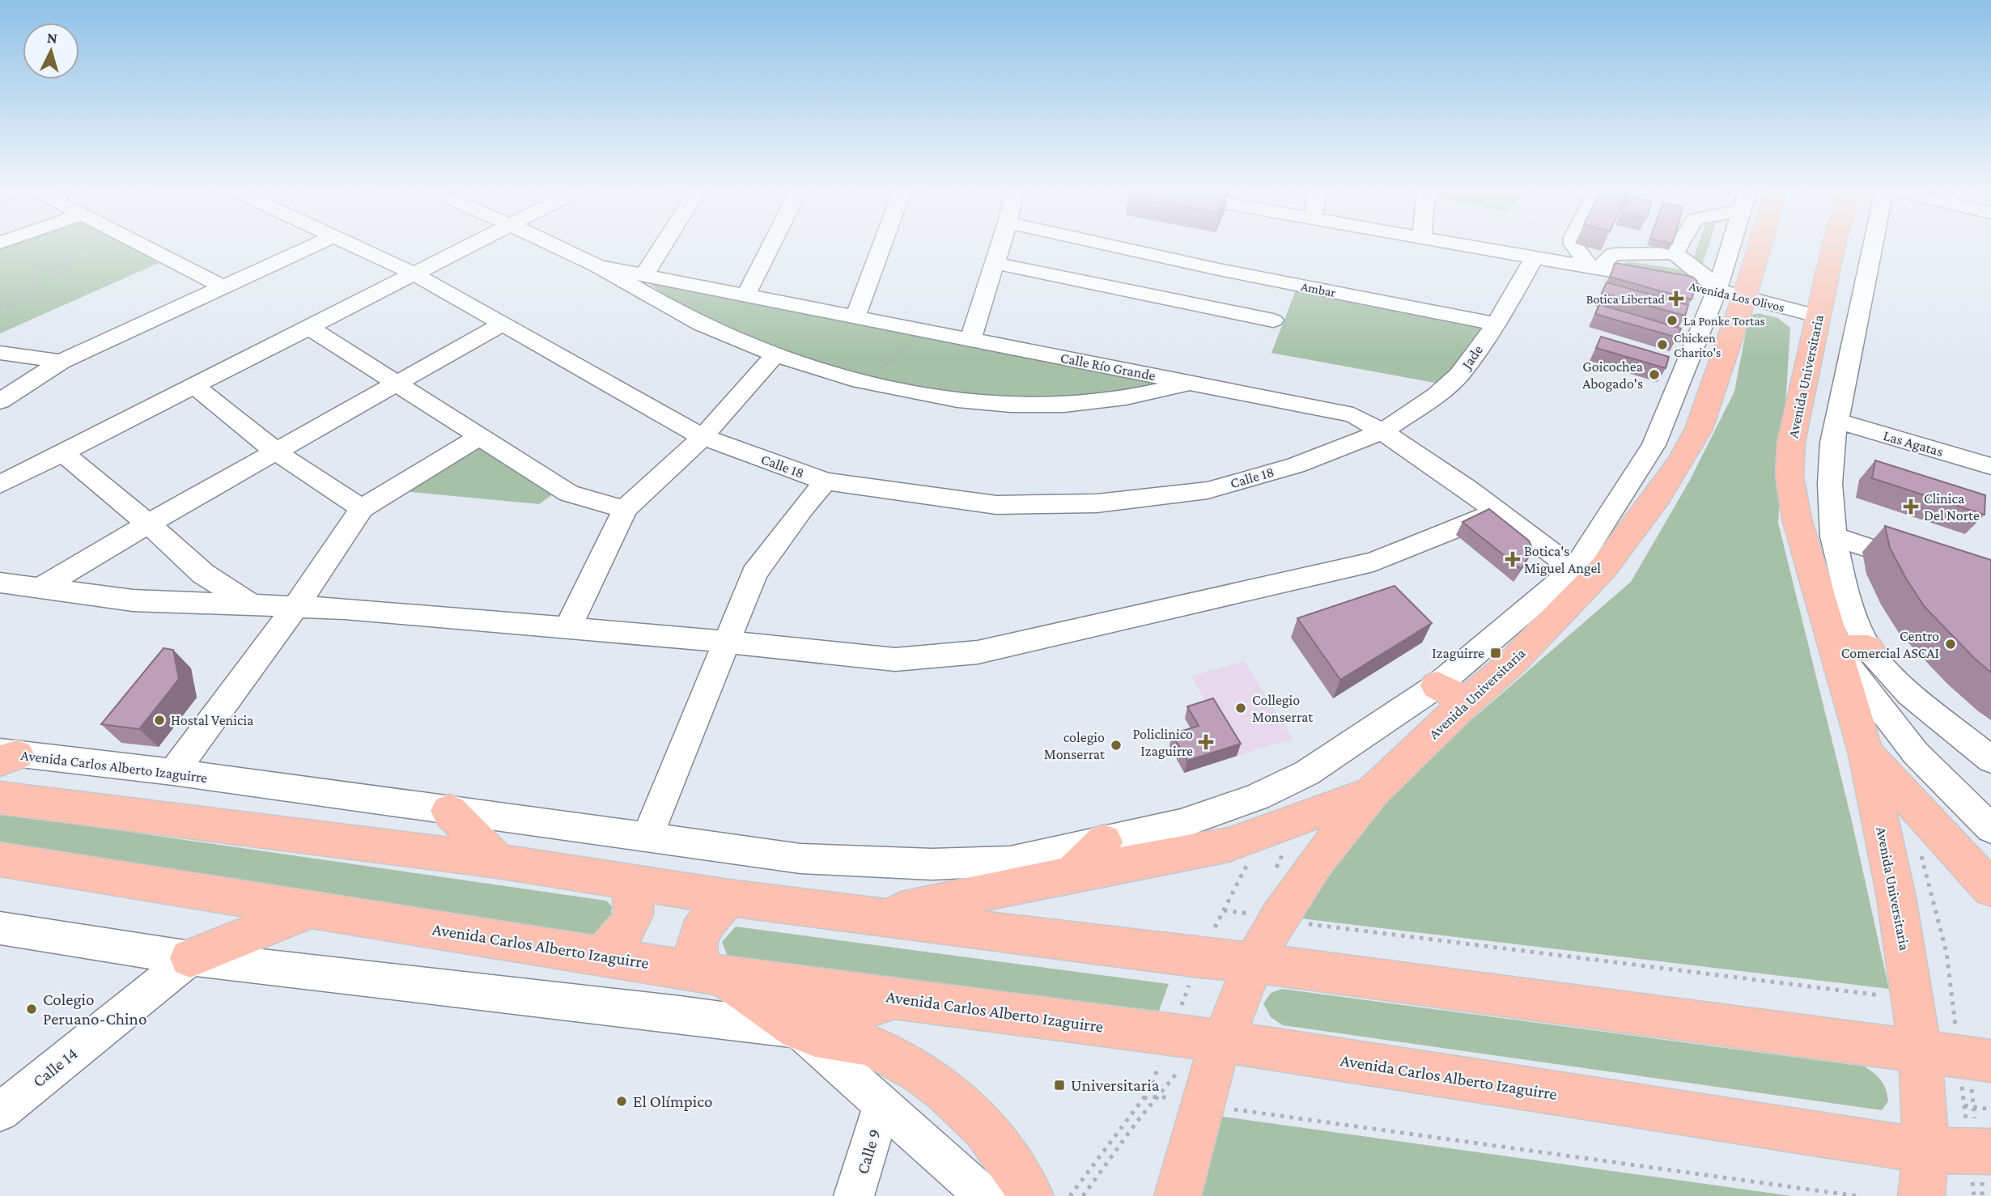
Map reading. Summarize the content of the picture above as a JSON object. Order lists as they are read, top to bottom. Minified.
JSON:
{"streets":{"main road":["Avenida Universitaria","Avenida Carlos Alberto Izaguirre"],"street":["Ambar","Avenida Los Olivos","Jade","Calle Río Grande","Las Agatas","Calle 18","Calle 14","Calle 9"]},"crossings":[["Ambar","Jade"],["Avenida Los Olivos","Avenida Universitaria"],["Jade","Calle Río Grande"],["Jade","Calle 18"],["Calle Río Grande","Avenida Universitaria"],["Calle Río Grande","Calle 18"],["Avenida Universitaria","Avenida Carlos Alberto Izaguirre"]],"places":{"health":["Botica Libertad","Clinica Del Norte","Botica's Miguel Angel","Policlinico Izaguirre"],"other":["La Ponke Tortas","Chicken Charito's","Goicochea Abogado's","Centro Comercial ASCAI","Collegio Monserrat","Hostal Venicia","colegio Monserrat","Colegio Peruano-Chino","El Olímpico"],"transit":["Izaguirre","Universitaria"]},"north":"top"}
